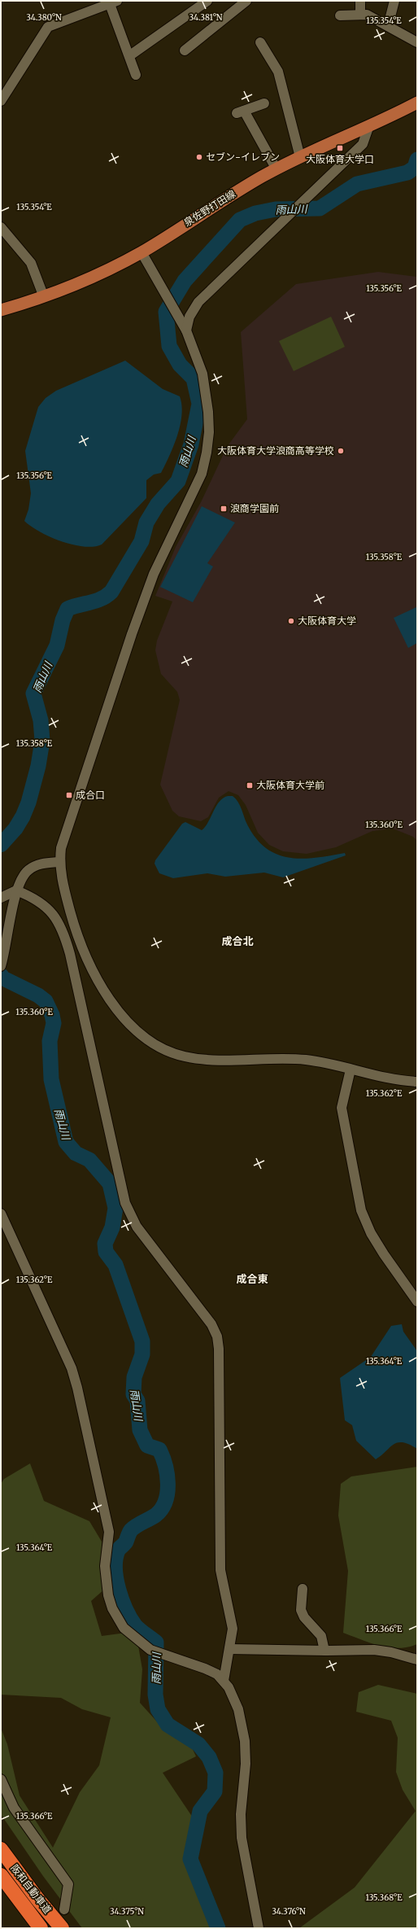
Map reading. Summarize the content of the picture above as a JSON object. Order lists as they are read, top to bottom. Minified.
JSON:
{"streets":{"highway":["阪和自動車道"],"main road":["泉佐野打田線"]},"districts":["成合北","成合東"],"water":["雨山川"],"places":{"transit":["大阪体育大学口","浪商学園前","大阪体育大学前","成合口"],"other":["セブン-イレブン","大阪体育大学浪商高等学校","大阪体育大学"]},"coordinates":["34.380°N","34.381°N","135.354°E","135.356°E","135.358°E","135.360°E","135.362°E","135.364°E","135.366°E","135.368°E","34.375°N","34.376°N"]}
